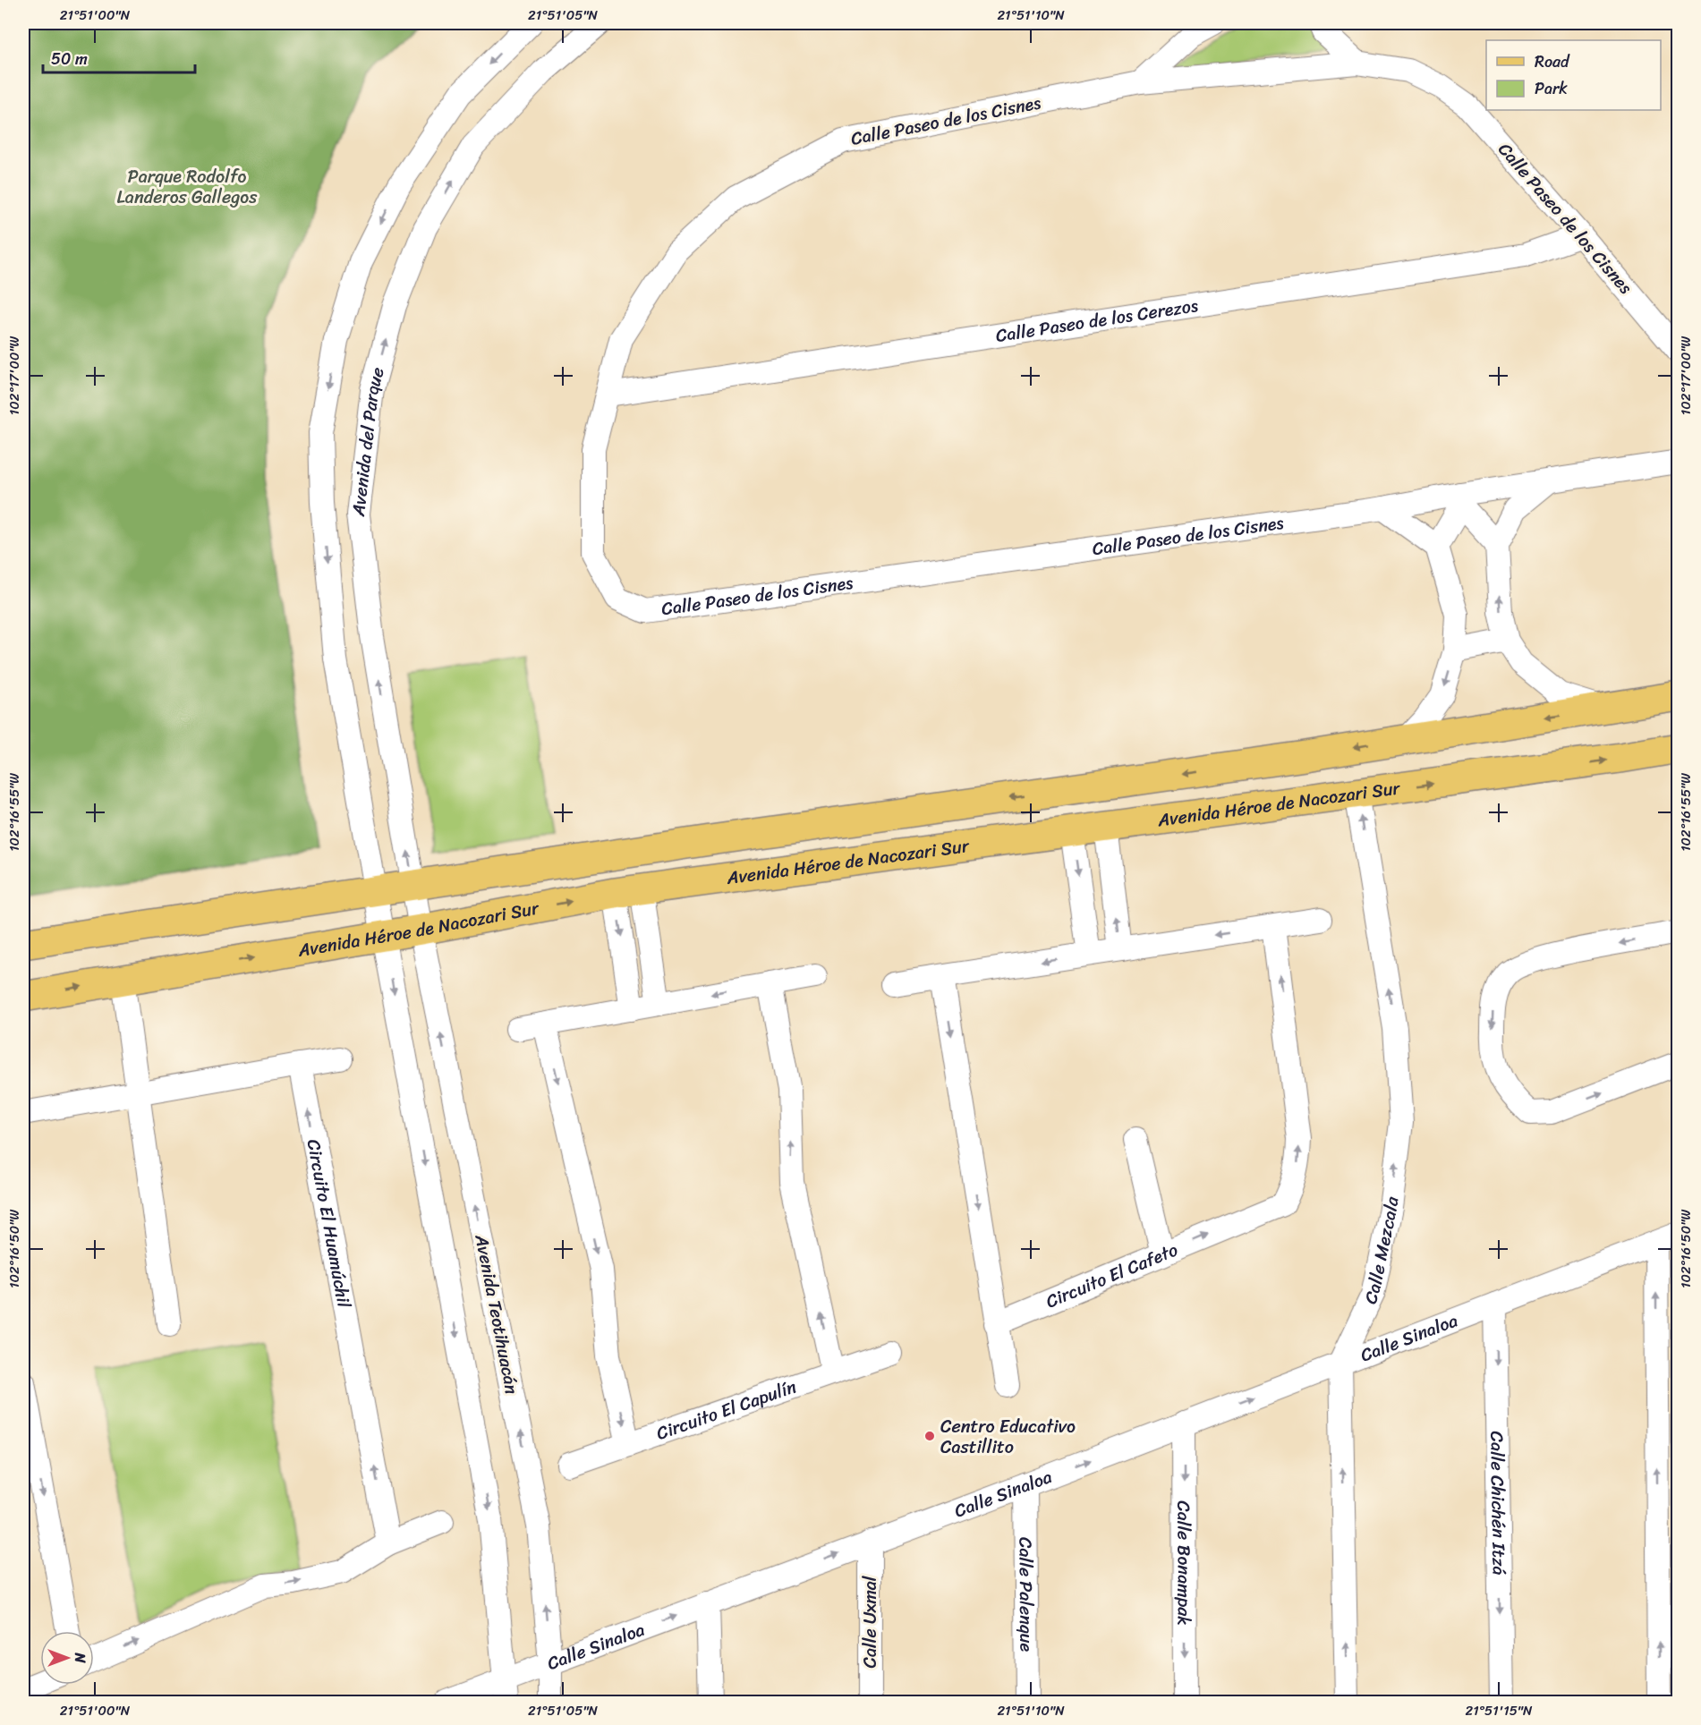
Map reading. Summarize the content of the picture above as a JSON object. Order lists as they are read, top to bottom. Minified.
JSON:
{"streets":{"main road":["Avenida Héroe de Nacozari Sur"],"street":["Calle Paseo de los Cisnes","Calle Paseo de los Cerezos","Avenida del Parque","Circuito El Huamúchil","Calle Mezcala","Circuito El Cafeto","Avenida Teotihuacán","Calle Sinaloa","Circuito El Capulín","Calle Chichén Itzá","Calle Bonampak","Calle Palenque","Calle Uxmal"]},"crossings":[["Calle Paseo de los Cisnes","Calle Paseo de los Cerezos"],["Avenida del Parque","Avenida Héroe de Nacozari Sur"],["Avenida del Parque","Avenida Teotihuacán"],["Avenida Héroe de Nacozari Sur","Calle Mezcala"],["Avenida Héroe de Nacozari Sur","Avenida Teotihuacán"],["Calle Mezcala","Calle Sinaloa"],["Avenida Teotihuacán","Calle Sinaloa"],["Calle Sinaloa","Calle Chichén Itzá"],["Calle Sinaloa","Calle Bonampak"],["Calle Sinaloa","Calle Palenque"],["Calle Sinaloa","Calle Uxmal"]],"one_way":["Calle Mezcala","Circuito El Cafeto","Calle Sinaloa","Calle Bonampak"],"parks":["Parque Rodolfo Landeros Gallegos"],"places":["Centro Educativo Castillito"],"legend":["Road","Park"],"scale_bar":"50 m","north":"right","coordinates":["21°51'00\"N","21°51'05\"N","21°51'10\"N","102°17'00\"W","102°16'55\"W","102°16'50\"W","21°51'15\"N"]}
